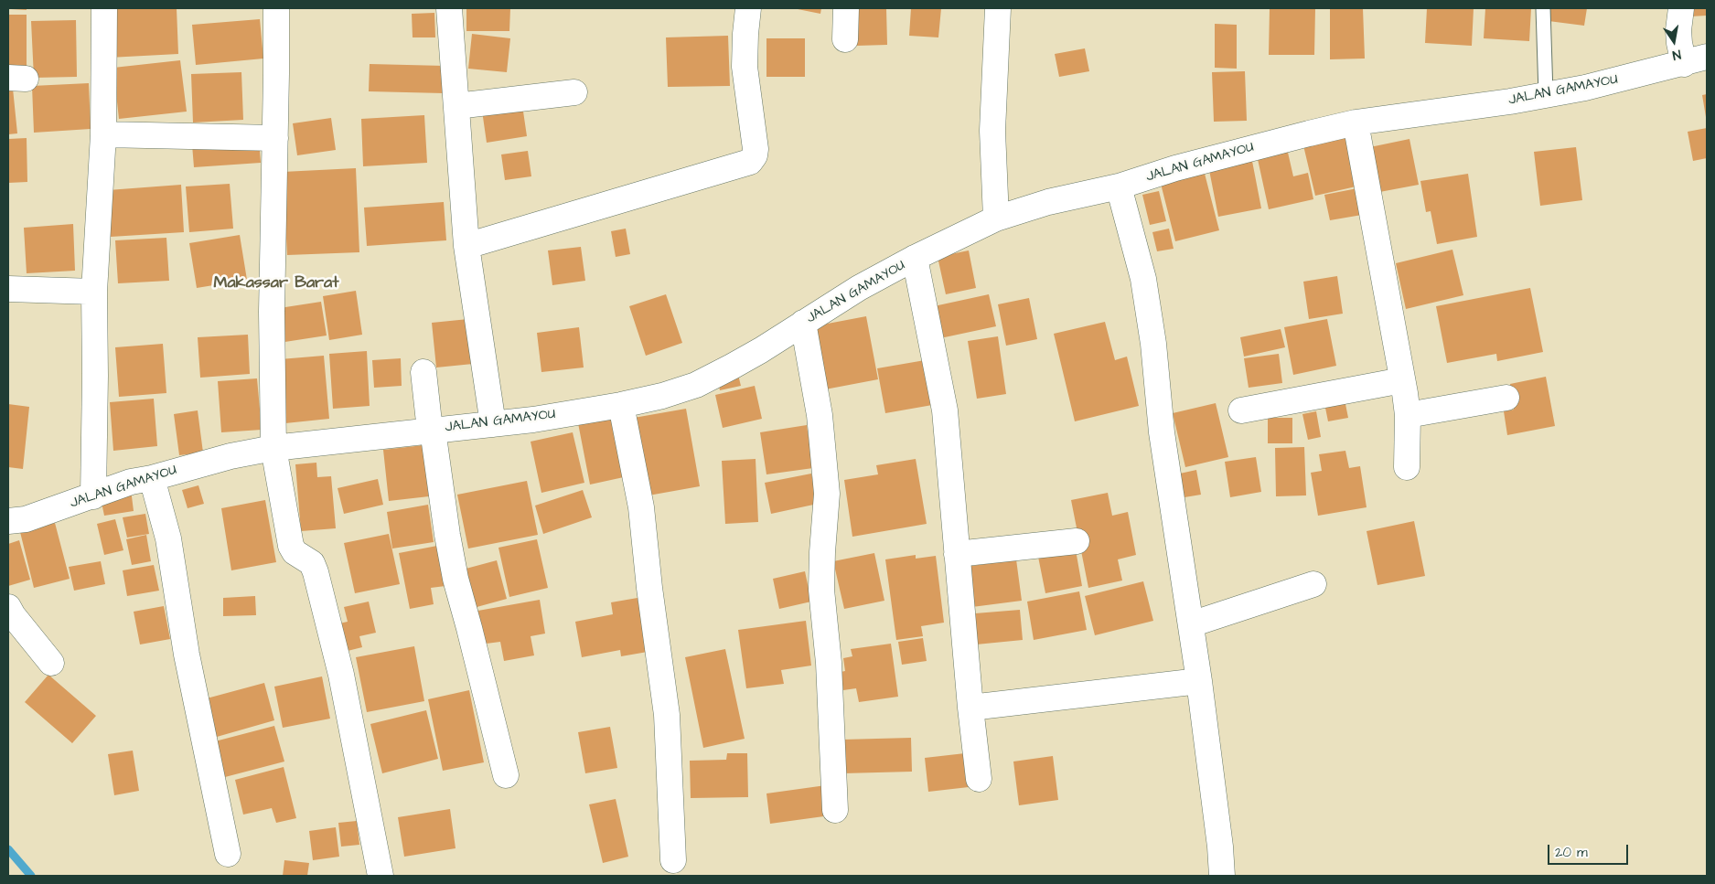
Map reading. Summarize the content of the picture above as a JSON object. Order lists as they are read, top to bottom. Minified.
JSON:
{"streets":{"street":["JALAN GAMAYOU"]},"districts":["Makassar Barat"],"scale_bar":"20 m","north":"bottom"}
